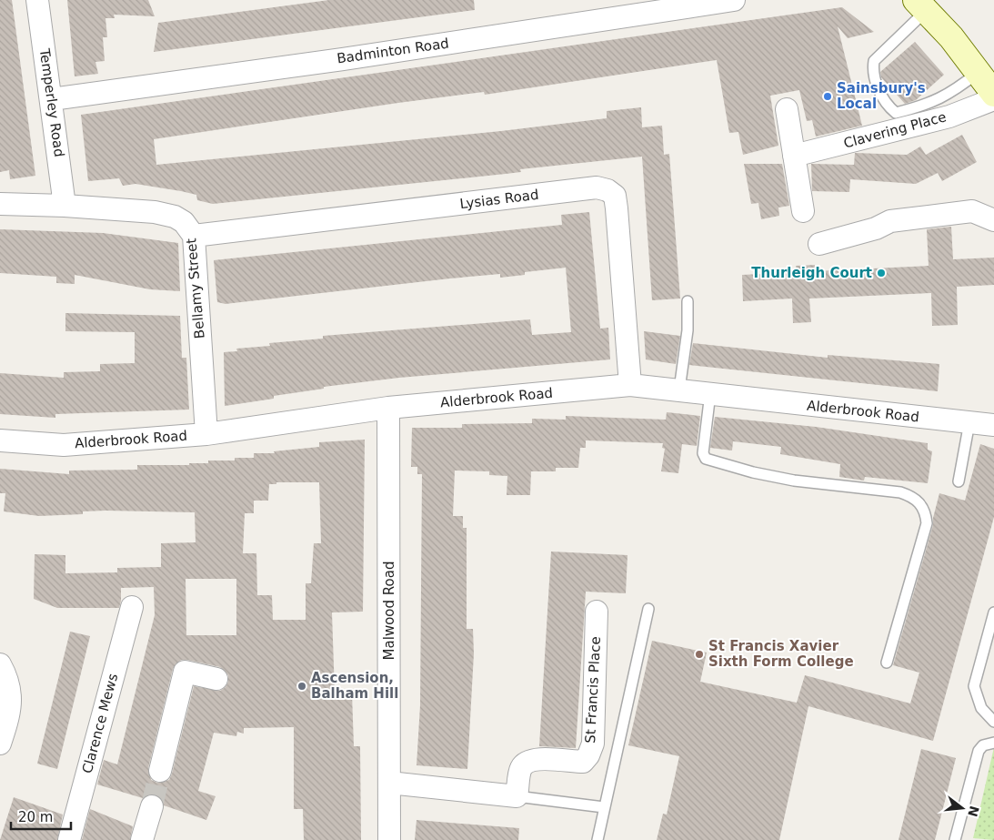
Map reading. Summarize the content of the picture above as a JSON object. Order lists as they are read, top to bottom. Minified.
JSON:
{"streets":{"street":["Badminton Road","Temperley Road","Clavering Place","Lysias Road","Bellamy Street","Alderbrook Road","Malwood Road","St Francis Place","Clarence Mews"]},"crossings":[["Badminton Road","Temperley Road"],["Temperley Road","Bellamy Street"],["Lysias Road","Bellamy Street"],["Lysias Road","Alderbrook Road"],["Bellamy Street","Alderbrook Road"],["Alderbrook Road","Malwood Road"]],"places":["Sainsbury's Local","Thurleigh Court","St Francis Xavier Sixth Form College","Ascension, Balham Hill"],"scale_bar":"20 m","north":"right"}
